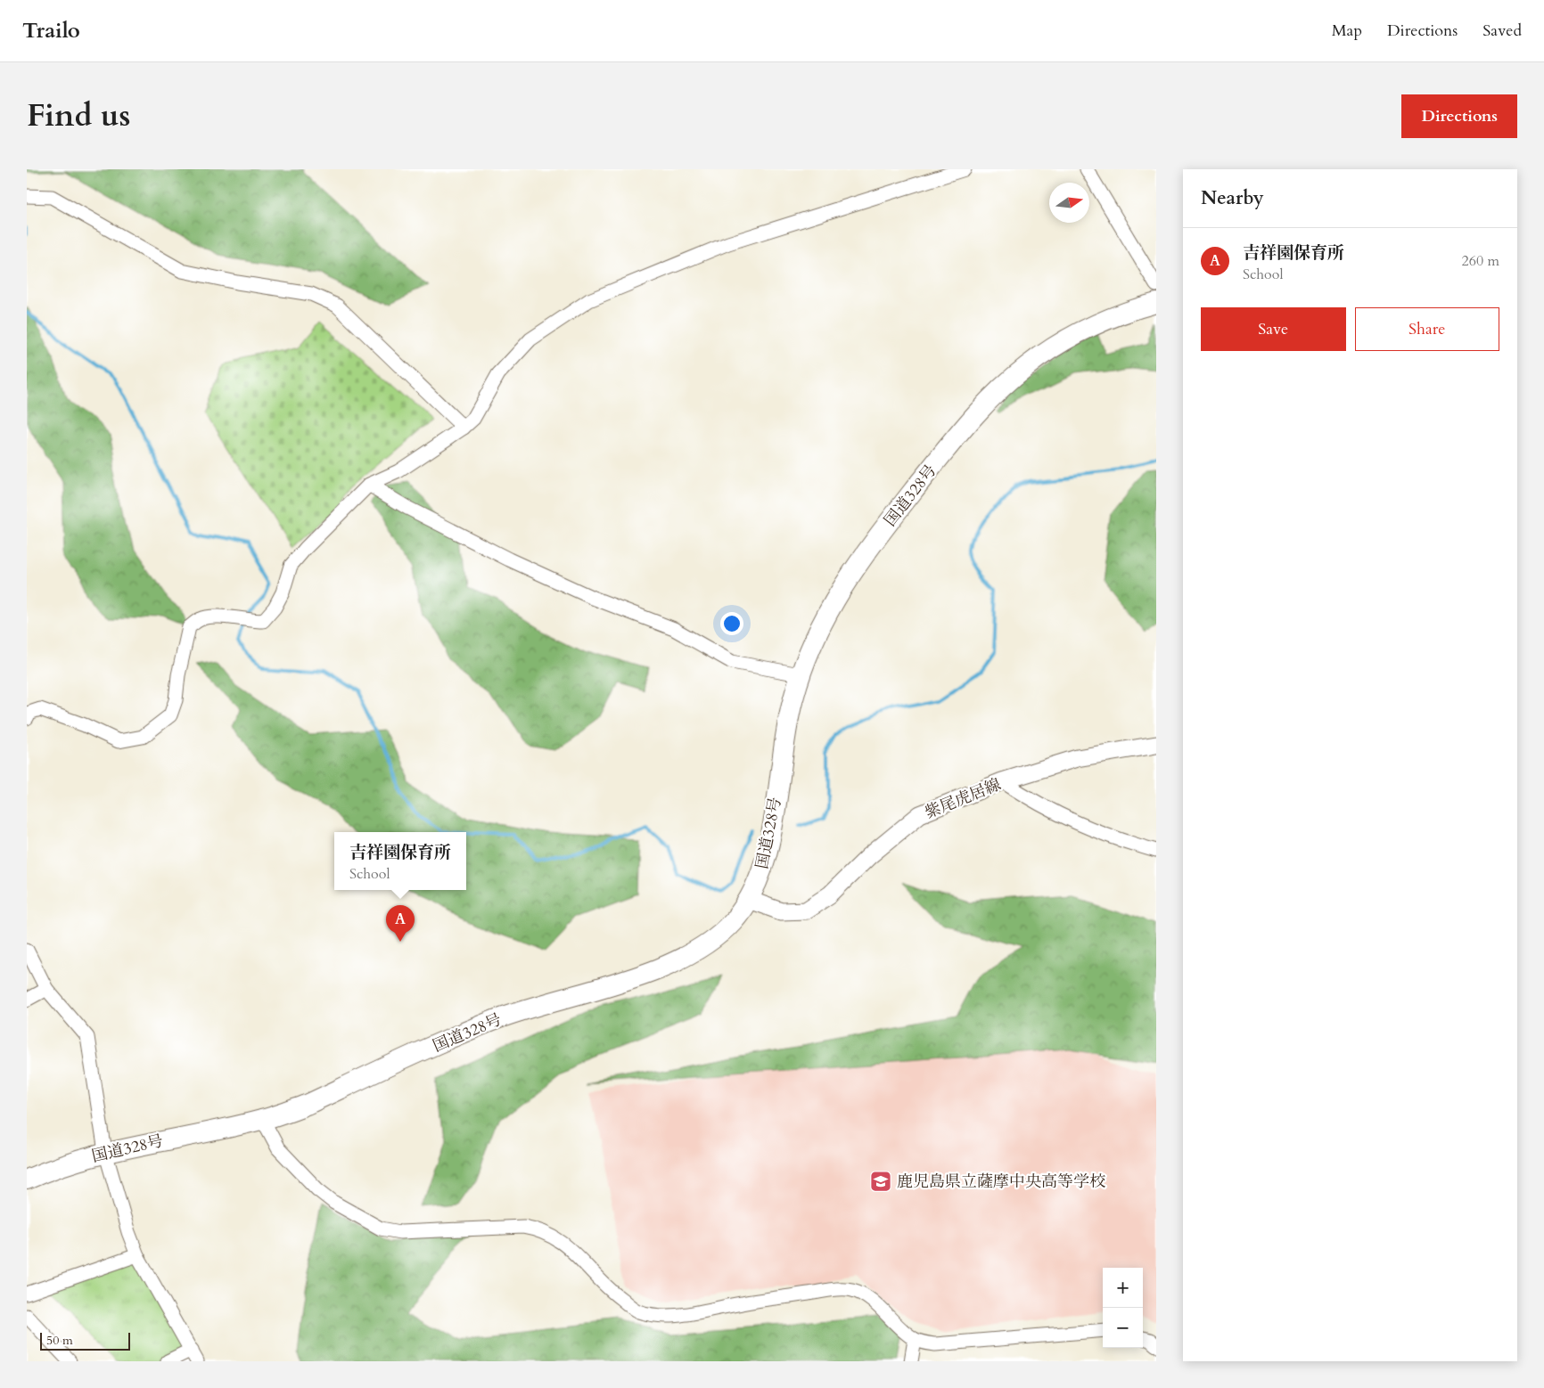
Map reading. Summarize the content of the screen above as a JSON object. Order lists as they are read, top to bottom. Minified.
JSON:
{"streets":{"highway":["国道328号"],"main road":["紫尾虎居線"]},"crossings":[["国道328号","紫尾虎居線"]],"places":{"school or university":["鹿児島県立薩摩中央高等学校"]},"scale_bar":"50 m","north":"right","page":{"header":"Trailo","nav":["Map","Directions","Saved"],"title":"Find us","buttons":["Directions",["Save","Share"]],"heading":"Nearby","list":[{"mark":"A","name":"吉祥園保育所","note":"School","value":"260 m"}],"popup":["吉祥園保育所","School"],"pins":"A","map_buttons":["+","−"],"scale":"50 m"}}
